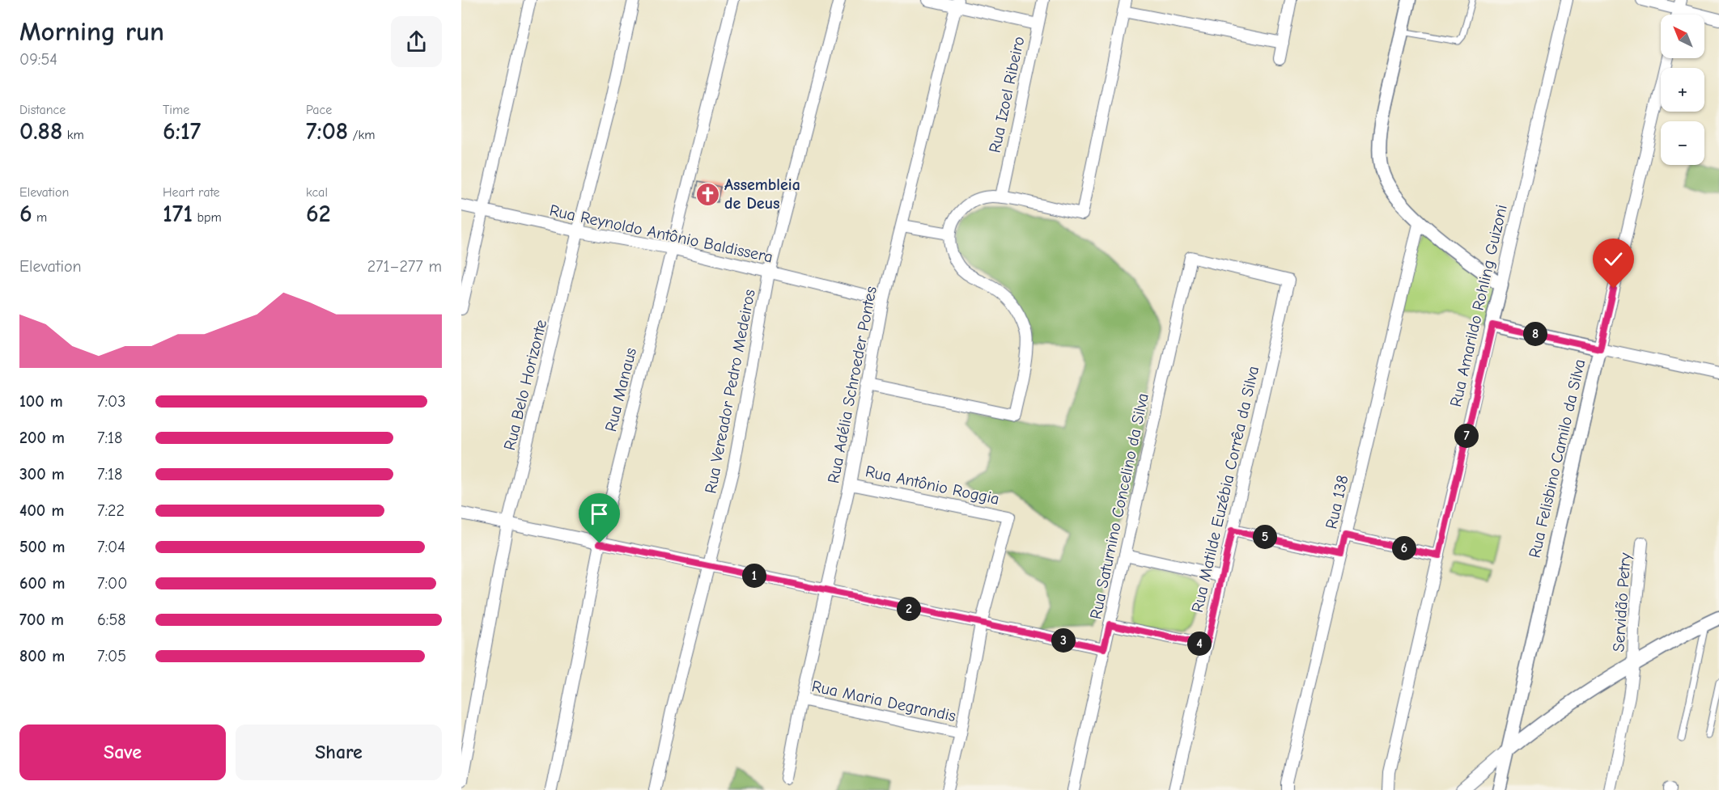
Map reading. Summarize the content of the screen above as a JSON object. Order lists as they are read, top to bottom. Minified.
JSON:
{"streets":{"street":["Rua Izoel Ribeiro","Rua Reynoldo Antônio Baldissera","Rua Amarildo Rohling Guizoni","Rua Belo Horizonte","Rua Adélia Schroeder Pontes","Rua Manaus","Rua Vereador Pedro Medeiros","Rua Felisbino Camilo da Silva","Rua Antônio Roggia","Rua Matilde Euzébia Corrêa da Silva","Rua 138","Rua Saturnino Concelino da Silva","Servidão Petry","Rua Maria Degrandis"]},"crossings":[["Rua Reynoldo Antônio Baldissera","Rua Belo Horizonte"],["Rua Reynoldo Antônio Baldissera","Rua Adélia Schroeder Pontes"],["Rua Reynoldo Antônio Baldissera","Rua Manaus"],["Rua Reynoldo Antônio Baldissera","Rua Vereador Pedro Medeiros"],["Rua Adélia Schroeder Pontes","Rua Antônio Roggia"],["Rua Adélia Schroeder Pontes","Rua Maria Degrandis"],["Rua Matilde Euzébia Corrêa da Silva","Rua Saturnino Concelino da Silva"]],"places":{"church":["Assembleia de Deus"]},"north":"top left","page":{"heading":["Morning run","09:54"],"map_buttons":["+","−"],"stats":[["Distance","0.88 km"],["Time","6:17"],["Pace","7:08 /km"],["Elevation","6 m"],["Heart rate","171 bpm"],["kcal","62"]],"chart":["Elevation","271–277 m"],"pins":["8","7","5","6","1","2","3","4"],"list":[{"name":"100 m","note":"7:03"},{"name":"200 m","note":"7:18"},{"name":"300 m","note":"7:18"},{"name":"400 m","note":"7:22"},{"name":"500 m","note":"7:04"},{"name":"600 m","note":"7:00"},{"name":"700 m","note":"6:58"},{"name":"800 m","note":"7:05"}],"buttons":["Save","Share"]}}
